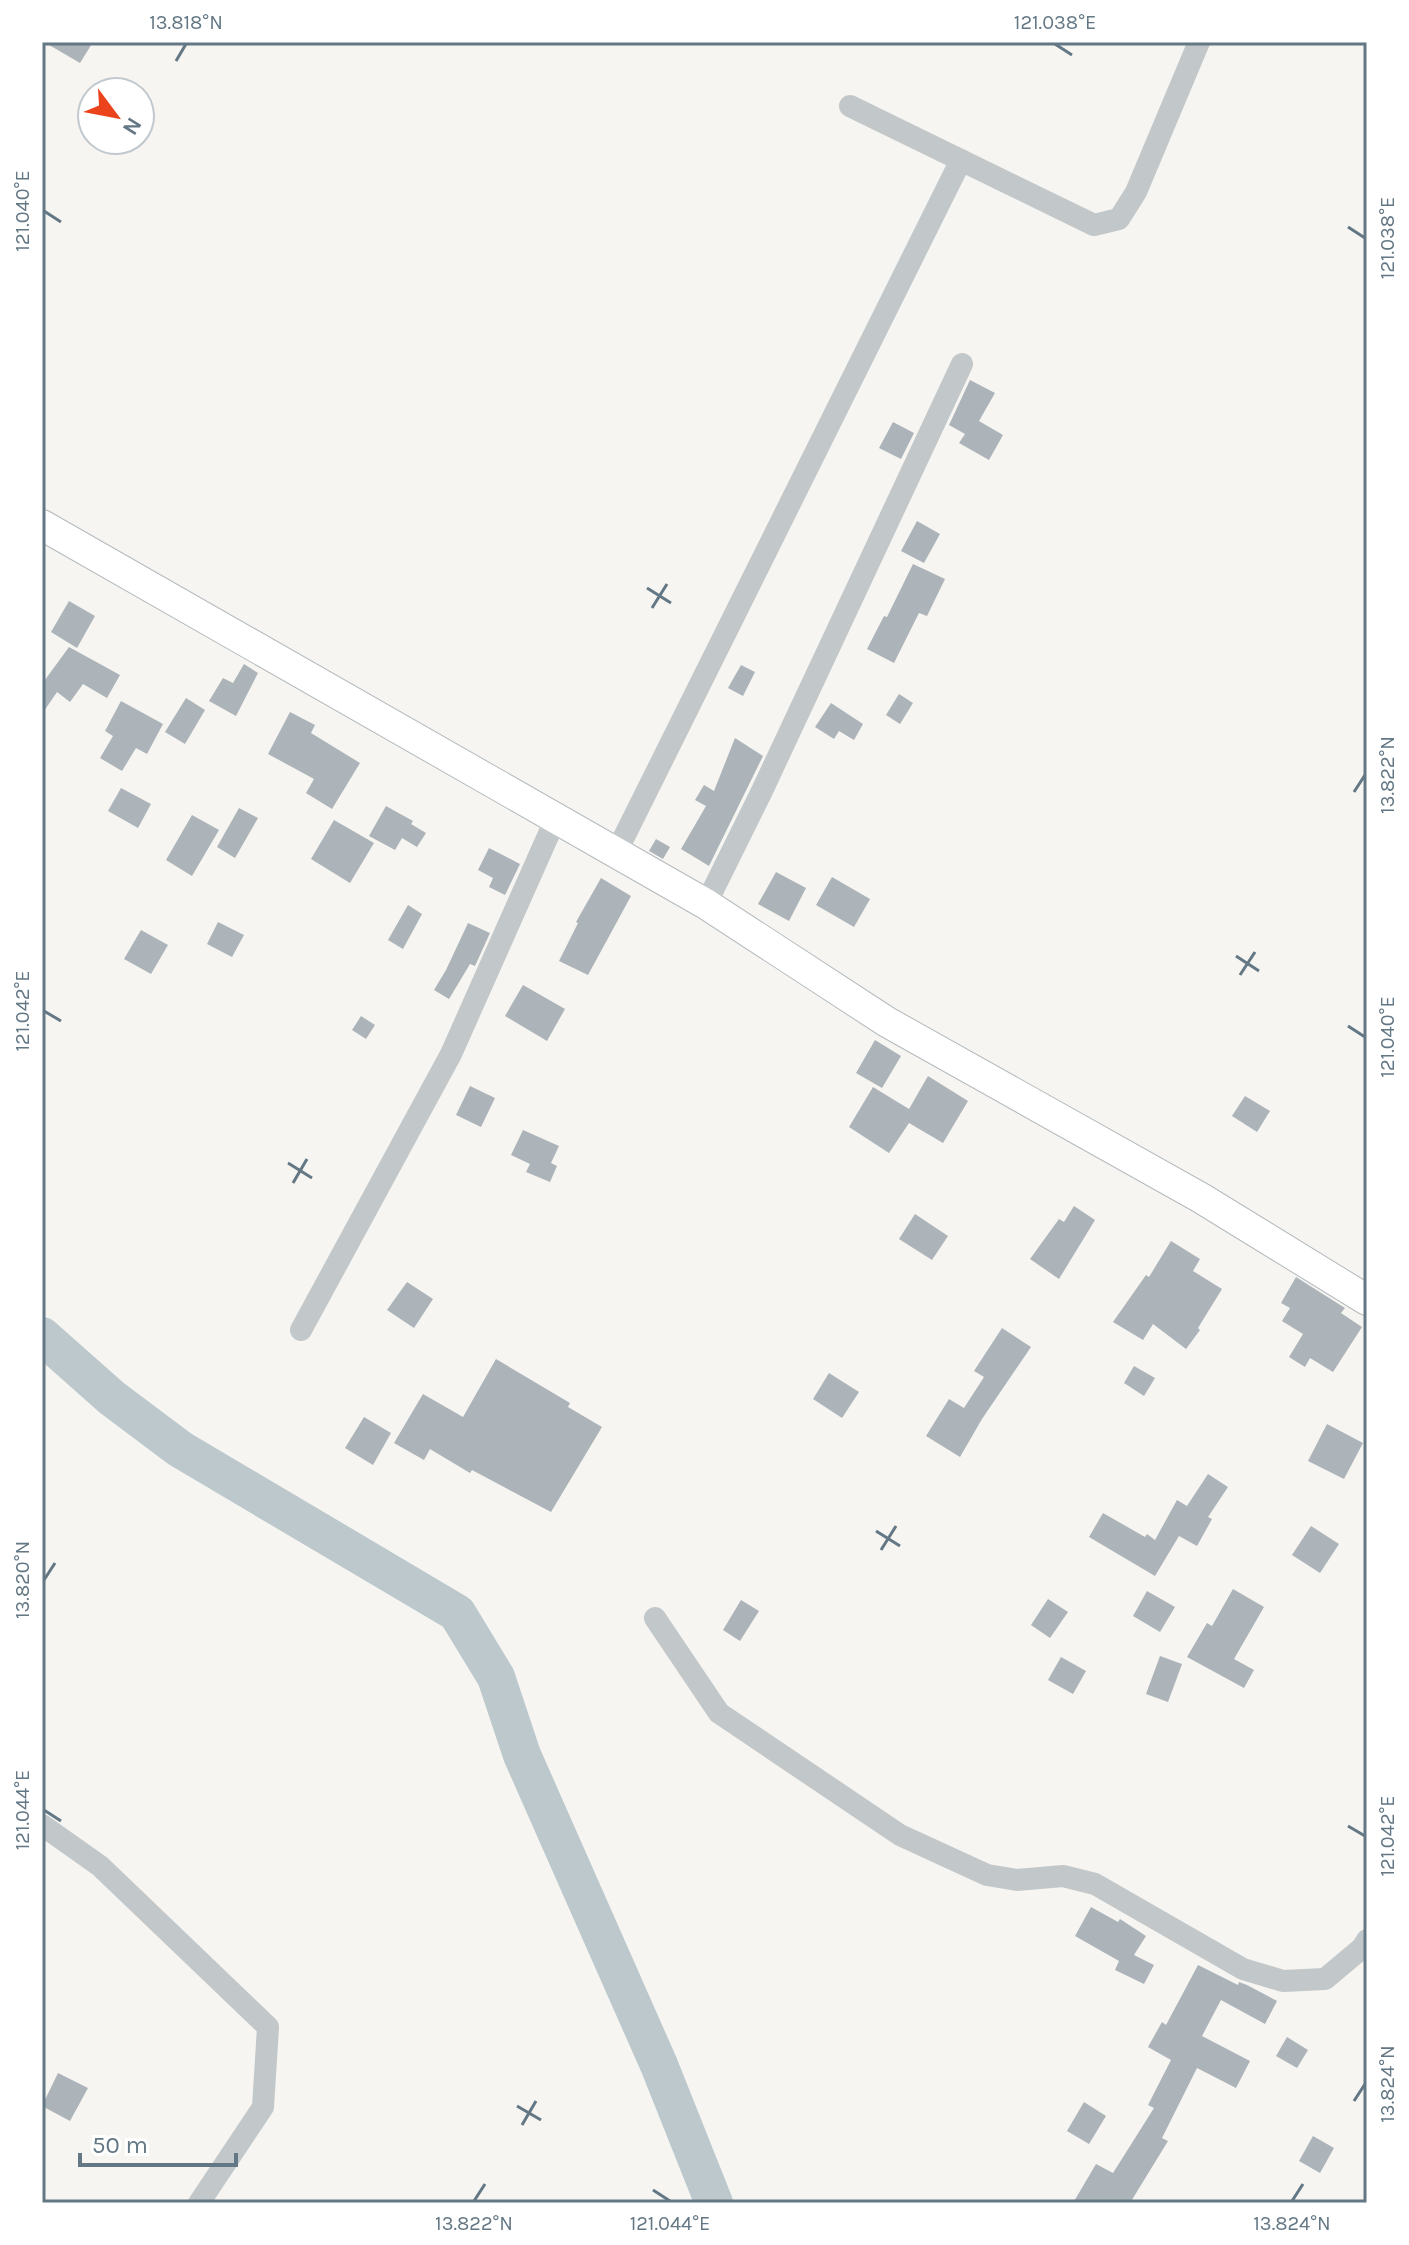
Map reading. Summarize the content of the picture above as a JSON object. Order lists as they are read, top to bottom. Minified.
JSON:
{"scale_bar":"50 m","north":"bottom right","coordinates":["13.818°N","121.038°E","121.040°E","13.822°N","121.042°E","13.820°N","121.044°E","13.824°N"]}
